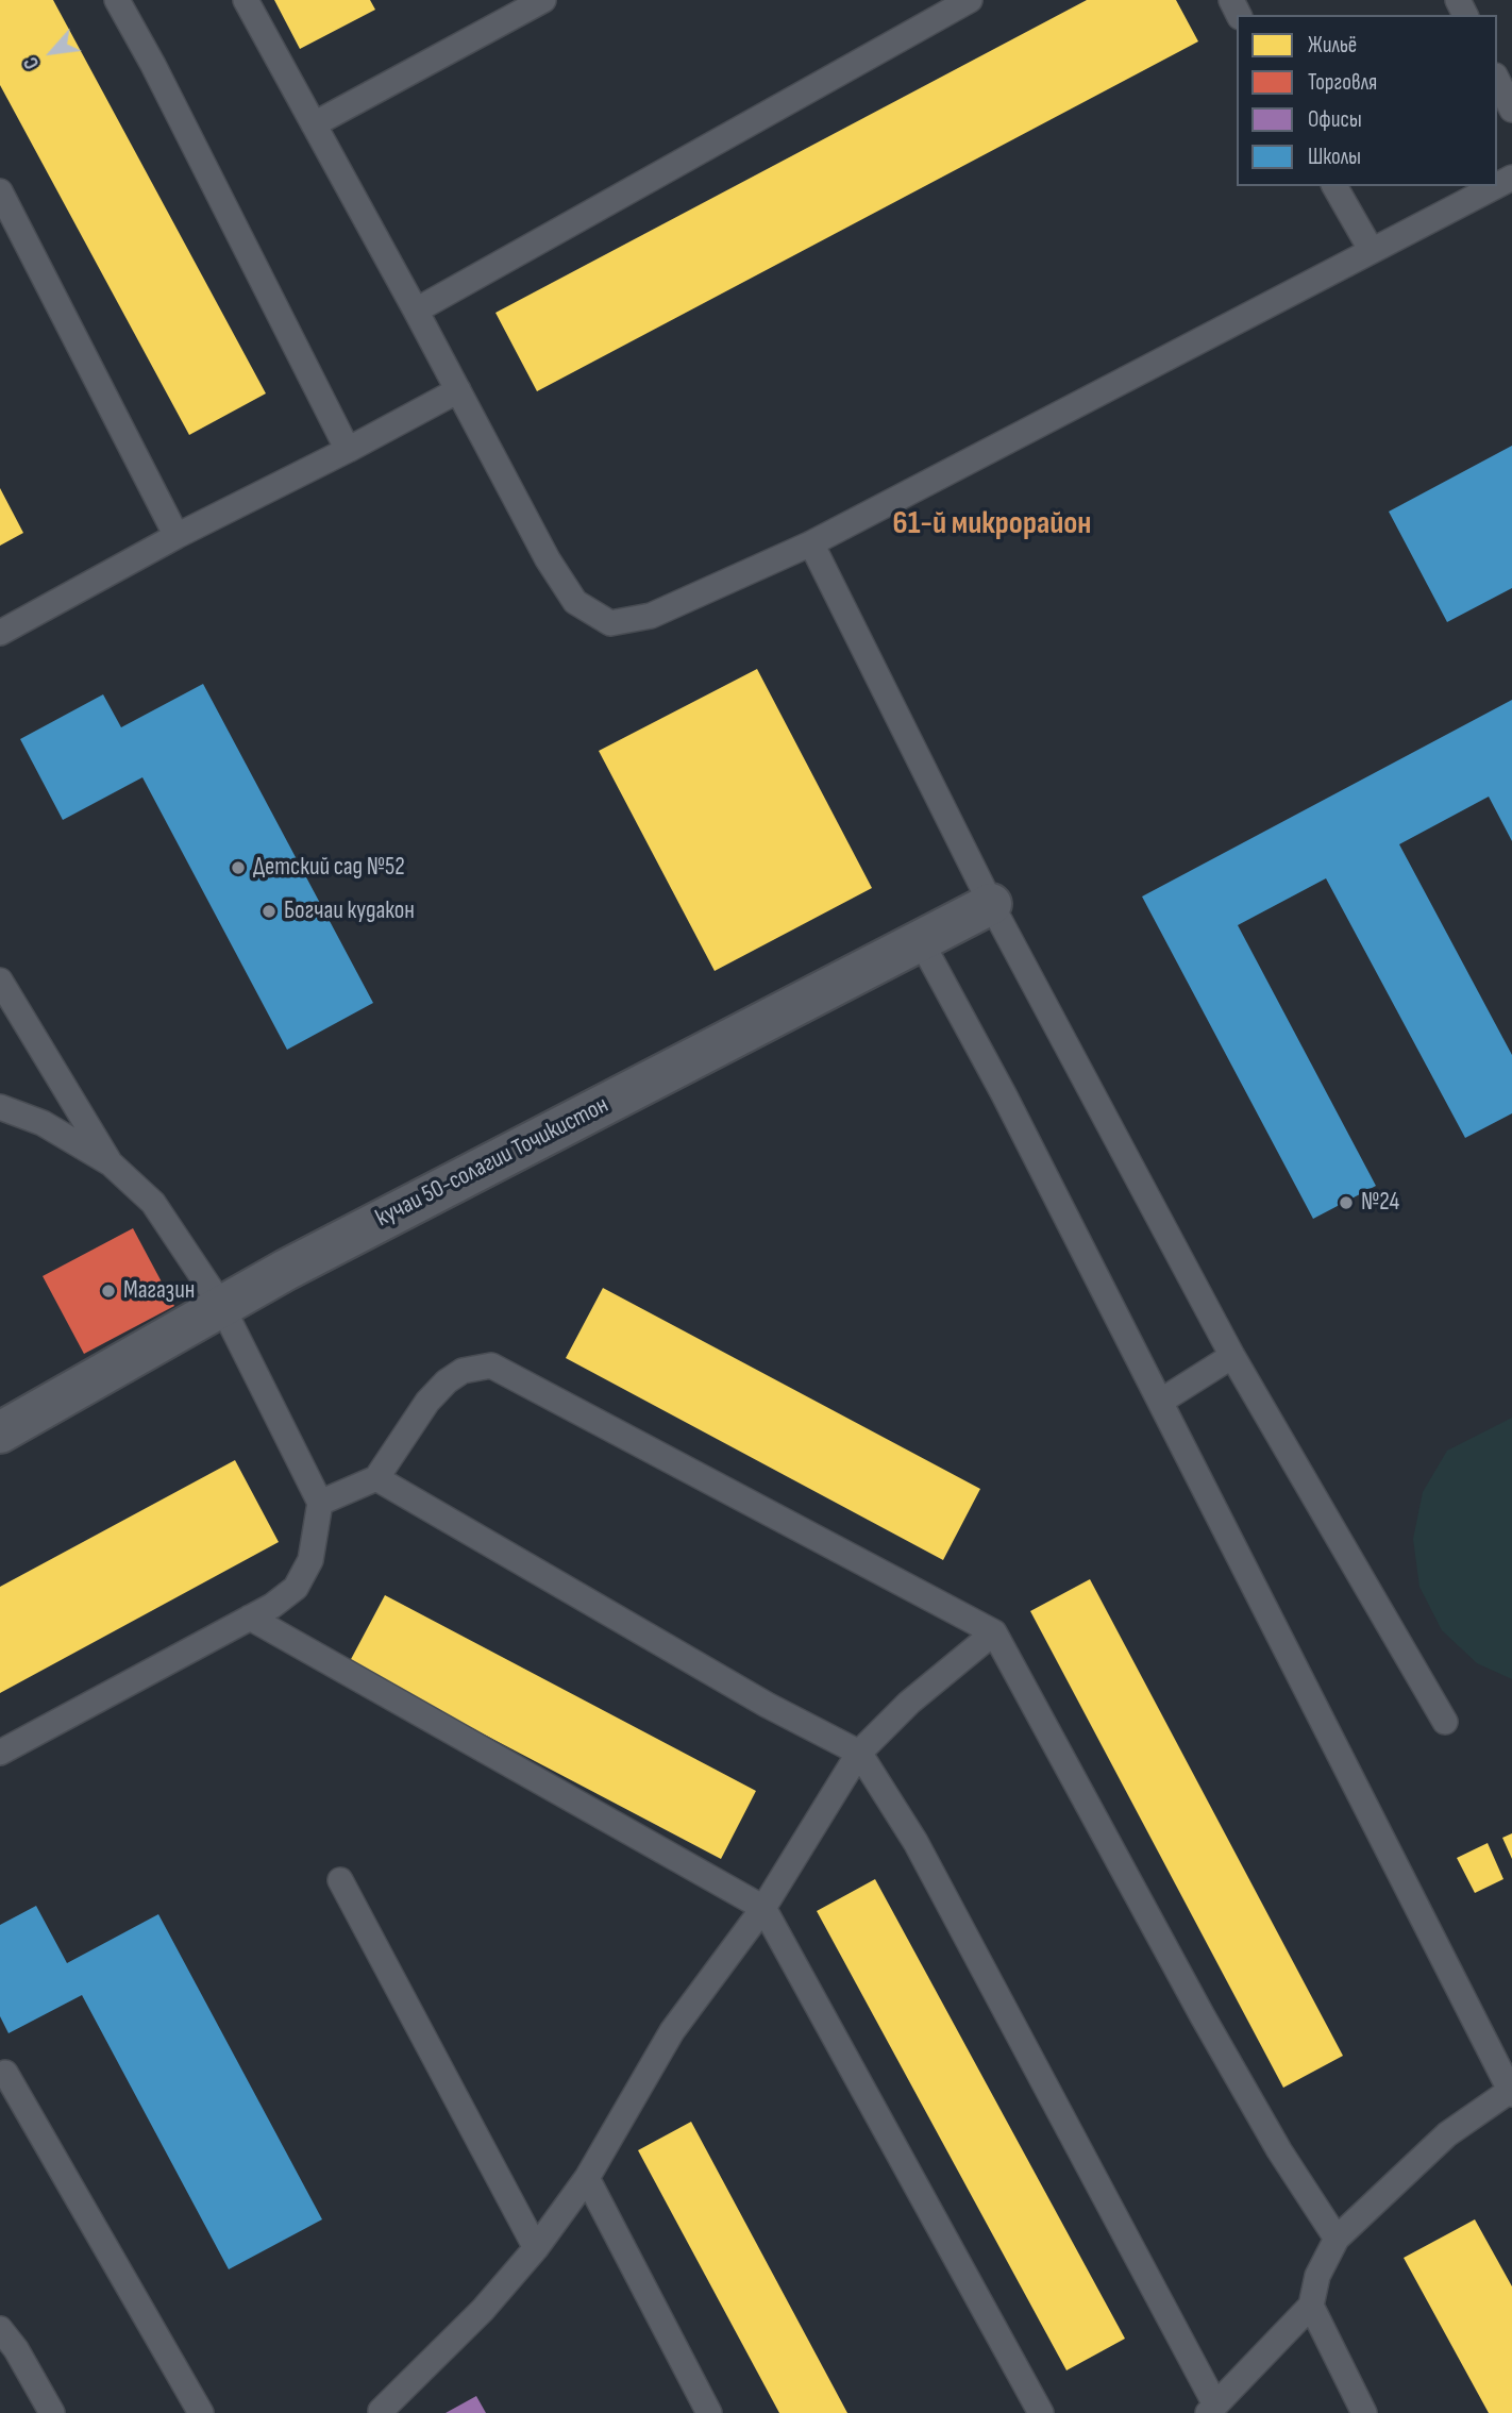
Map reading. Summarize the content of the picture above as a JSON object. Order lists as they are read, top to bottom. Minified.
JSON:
{"streets":{"street":["кучаи 50-солагии Точикистон"]},"districts":["61-й микрорайон"],"places":["Детский сад №52","Богчаи кудакон","№24","Магазин"],"legend":["Жильё","Торговля","Офисы","Школы"],"north":"bottom left"}
